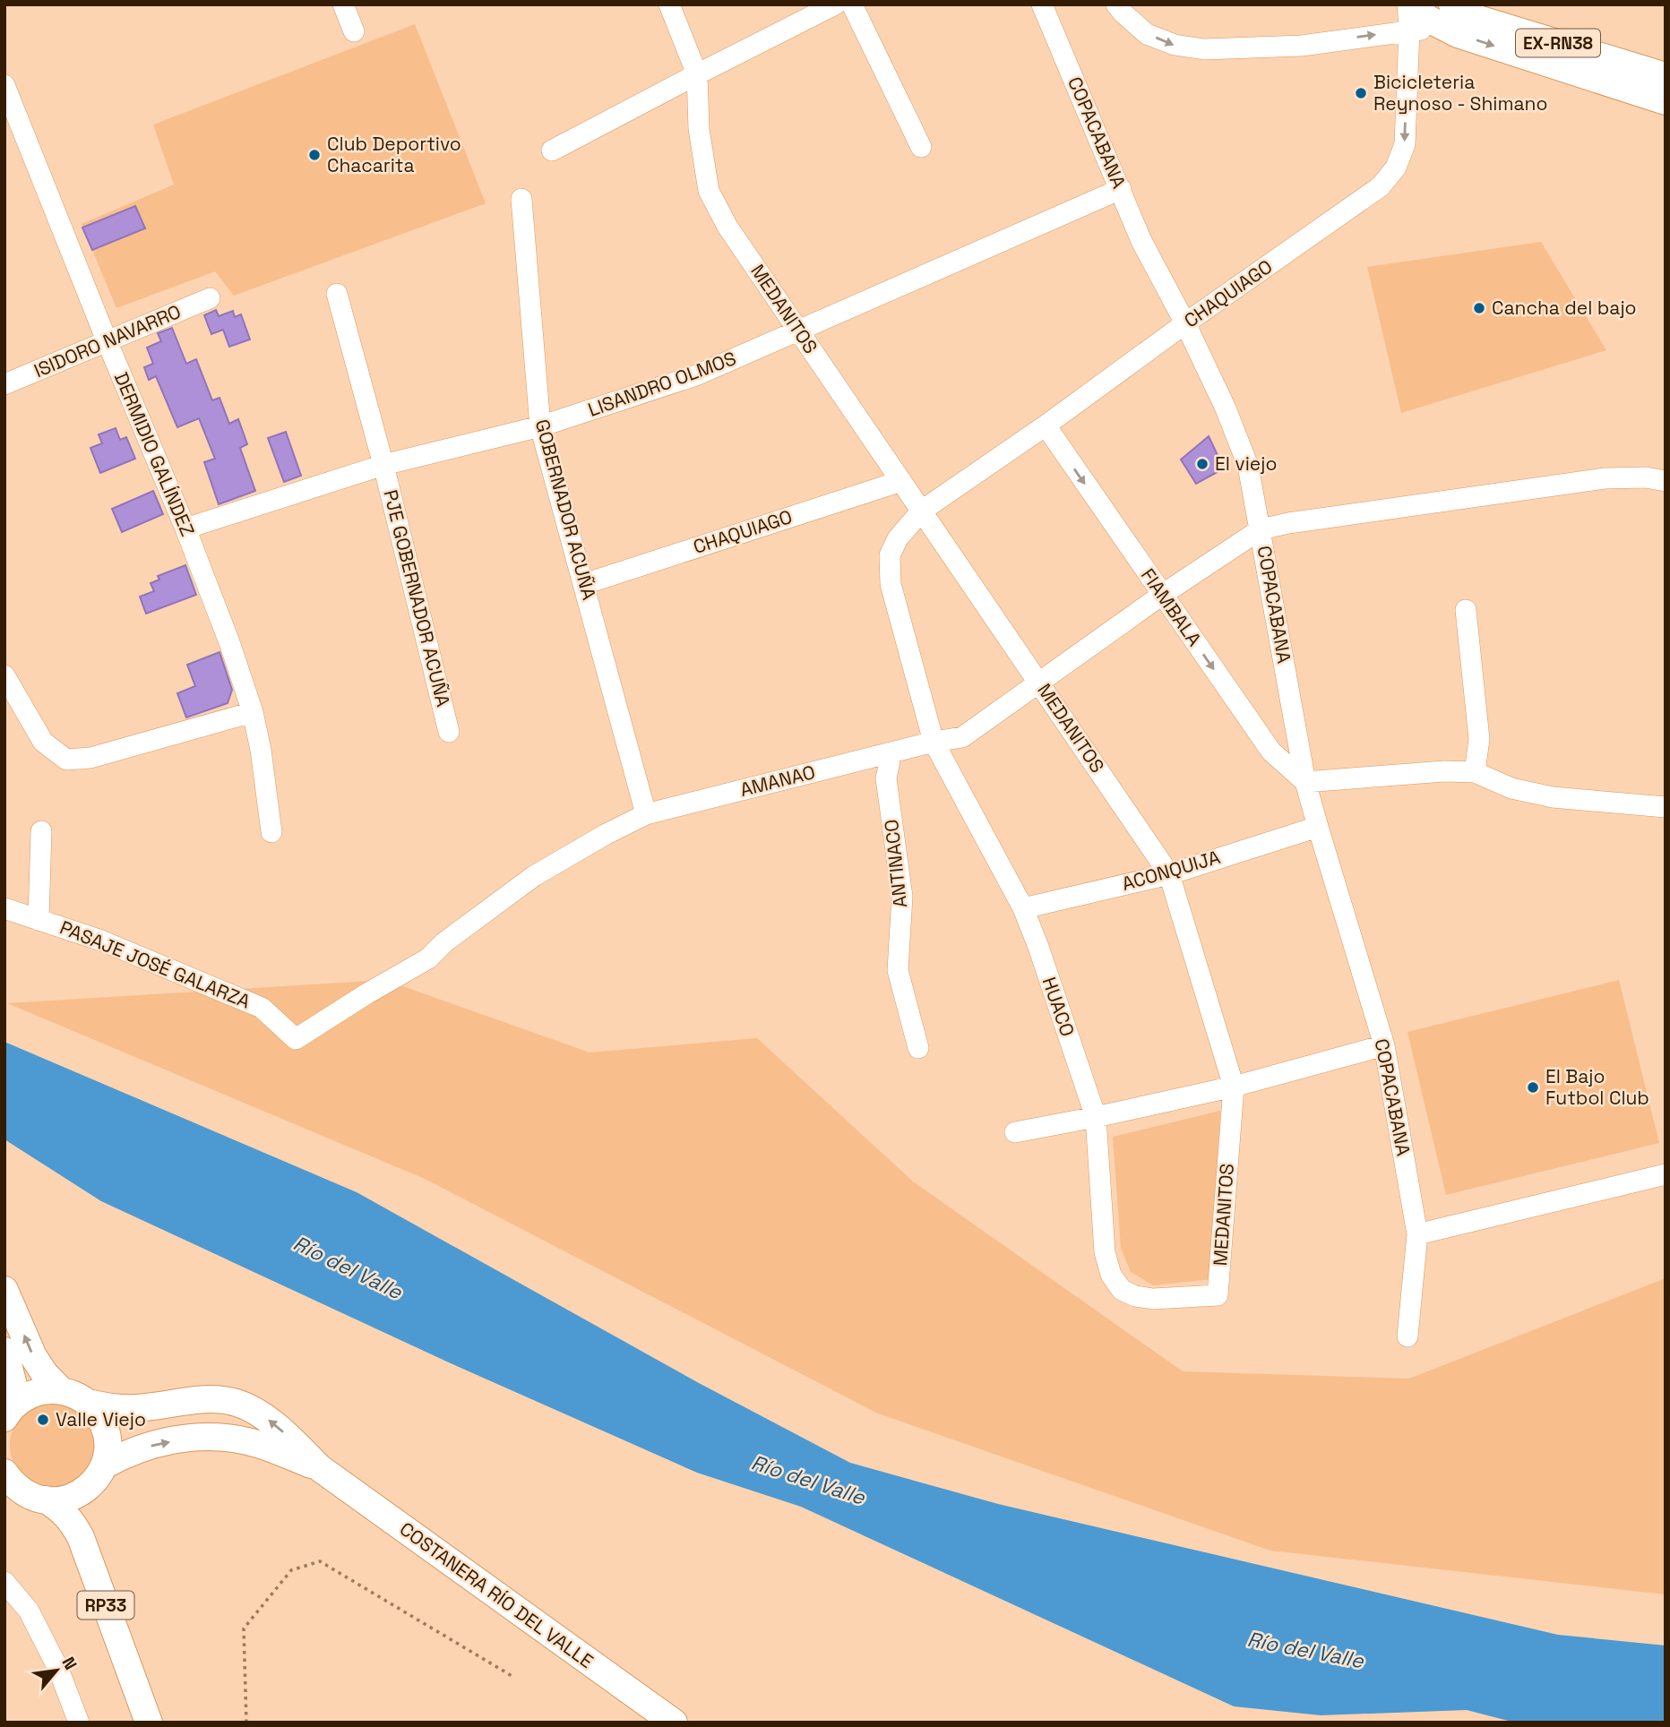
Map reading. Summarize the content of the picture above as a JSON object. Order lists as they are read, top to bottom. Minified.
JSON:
{"streets":{"main road":["EX-RN38","COSTANERA RÍO DEL VALLE","RP33"],"street":["COPACABANA","CHAQUIAGO","MEDANITOS","ISIDORO NAVARRO","LISANDRO OLMOS","DERMIDIO GALÍNDEZ","GOBERNADOR ACUÑA","PJE GOBERNADOR ACUÑA","FIAMBALA","AMANAO","ANTINACO","ACONQUIJA","PASAJE JOSÉ GALARZA","HUACO"]},"crossings":[["EX-RN38","CHAQUIAGO"],["COPACABANA","CHAQUIAGO"],["COPACABANA","LISANDRO OLMOS"],["COPACABANA","FIAMBALA"],["COPACABANA","AMANAO"],["COPACABANA","ACONQUIJA"],["CHAQUIAGO","MEDANITOS"],["CHAQUIAGO","GOBERNADOR ACUÑA"],["CHAQUIAGO","FIAMBALA"],["MEDANITOS","LISANDRO OLMOS"],["MEDANITOS","AMANAO"],["MEDANITOS","ACONQUIJA"],["MEDANITOS","HUACO"],["ISIDORO NAVARRO","DERMIDIO GALÍNDEZ"],["LISANDRO OLMOS","DERMIDIO GALÍNDEZ"],["LISANDRO OLMOS","GOBERNADOR ACUÑA"],["LISANDRO OLMOS","PJE GOBERNADOR ACUÑA"],["GOBERNADOR ACUÑA","AMANAO"],["FIAMBALA","AMANAO"],["AMANAO","ANTINACO"],["AMANAO","PASAJE JOSÉ GALARZA"],["AMANAO","HUACO"],["ACONQUIJA","HUACO"],["COSTANERA RÍO DEL VALLE","RP33"]],"one_way":["CHAQUIAGO","FIAMBALA"],"water":["Río del Valle"],"places":["Bicicleteria Reynoso - Shimano","Club Deportivo Chacarita","Cancha del bajo","El viejo","El Bajo Futbol Club","Valle Viejo"],"north":"top right"}
